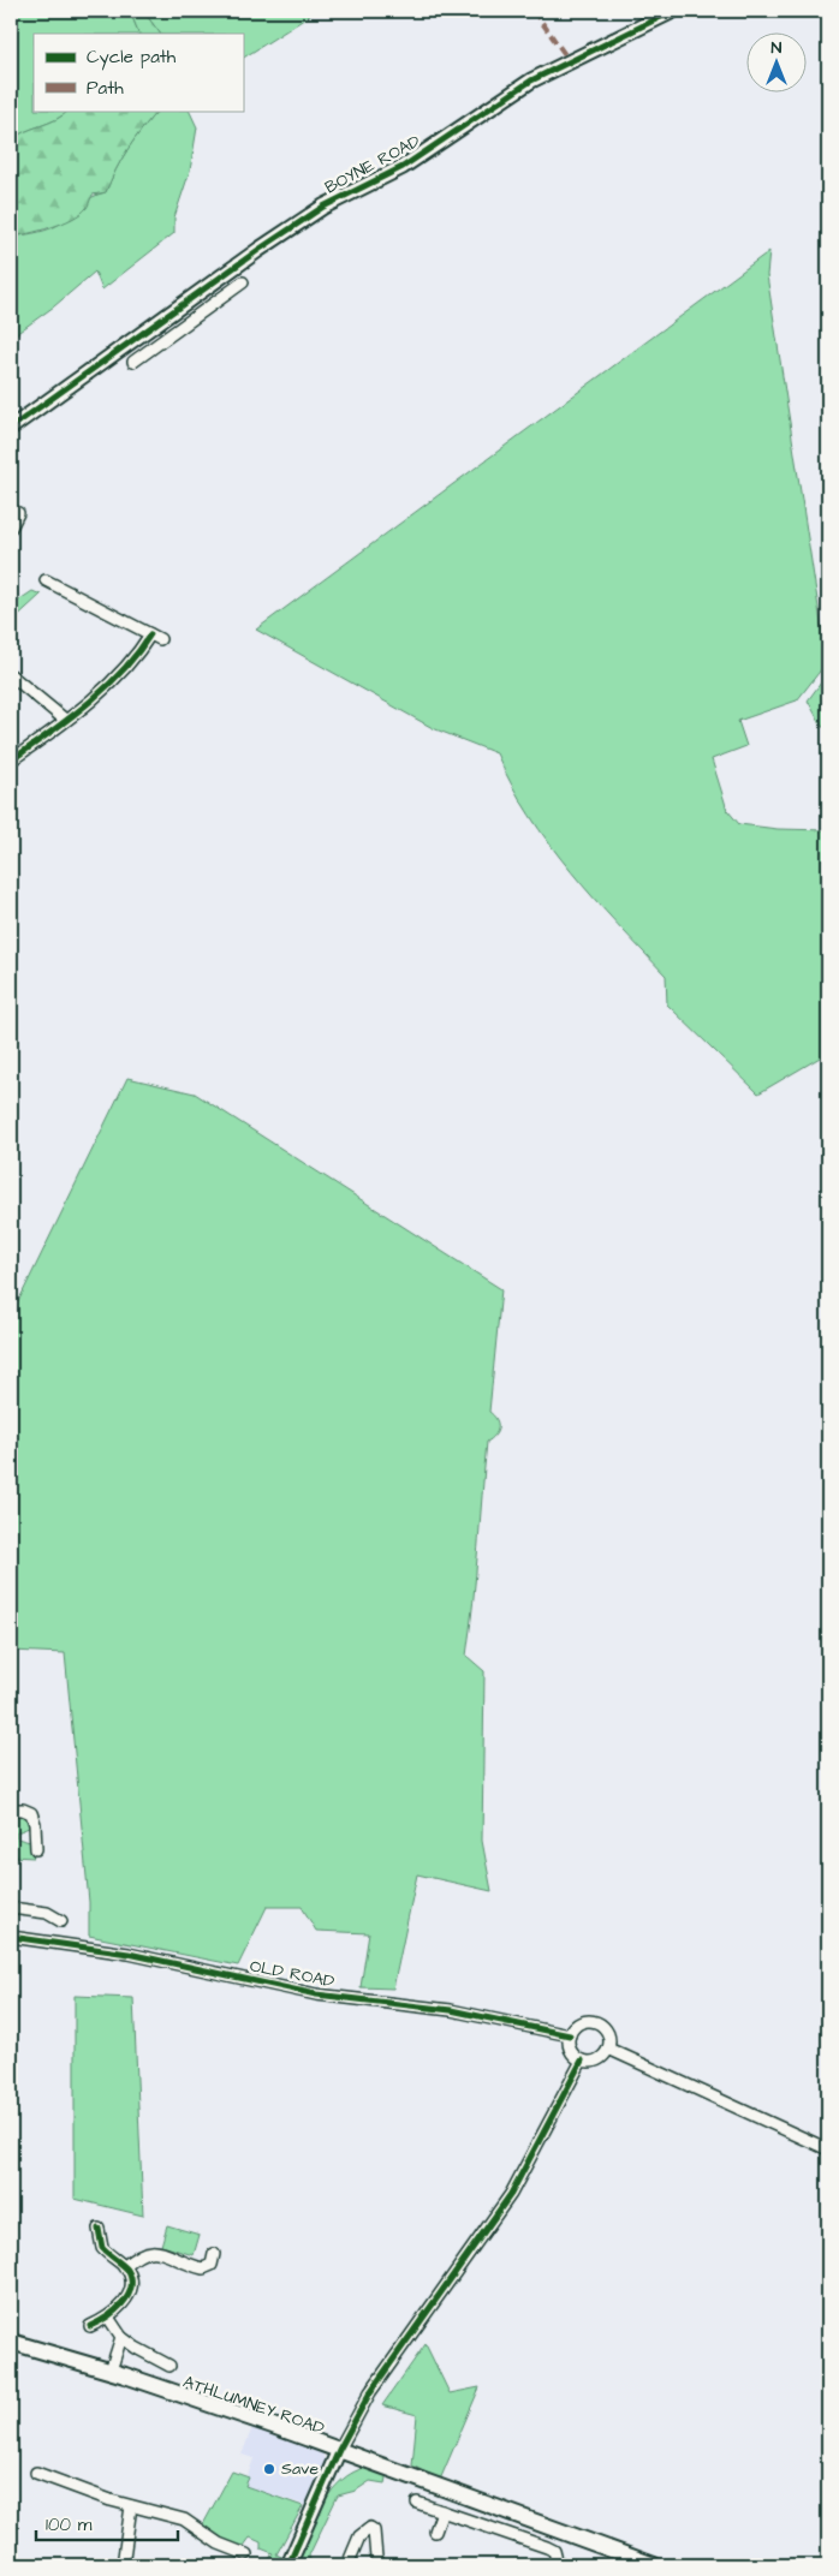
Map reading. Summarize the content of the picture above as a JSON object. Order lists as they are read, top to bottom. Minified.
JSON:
{"streets":{"main road":["ATHLUMNEY ROAD"],"street":["BOYNE ROAD","OLD ROAD"]},"places":["Save"],"legend":["Cycle path","Path"],"scale_bar":"100 m","north":"top"}
